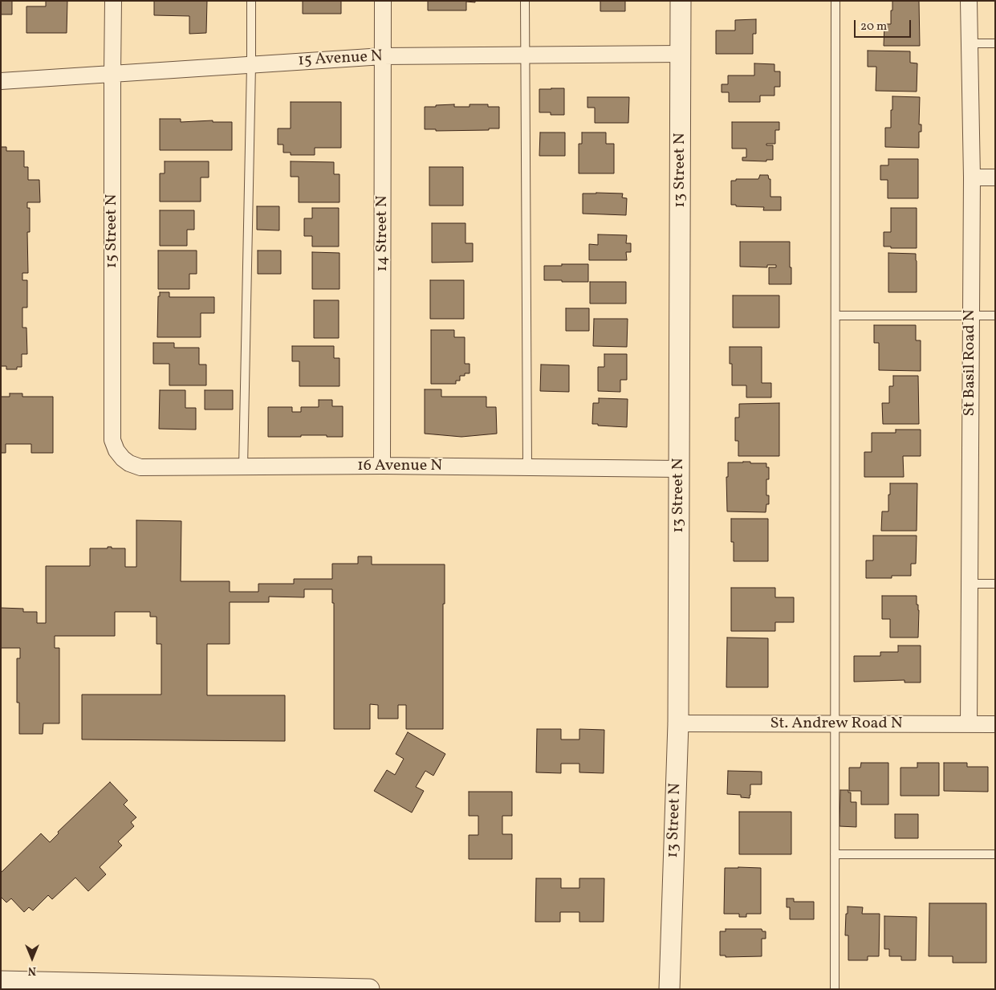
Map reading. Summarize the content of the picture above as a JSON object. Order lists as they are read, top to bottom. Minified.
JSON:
{"streets":{"street":["15 Avenue N","13 Street N","15 Street N","14 Street N","St Basil Road N","16 Avenue N","St. Andrew Road N"]},"crossings":[["15 Avenue N","13 Street N"],["15 Avenue N","15 Street N"],["15 Avenue N","14 Street N"],["13 Street N","16 Avenue N"],["13 Street N","St. Andrew Road N"],["15 Street N","16 Avenue N"],["14 Street N","16 Avenue N"],["St Basil Road N","St. Andrew Road N"]],"scale_bar":"20 m","north":"bottom"}
